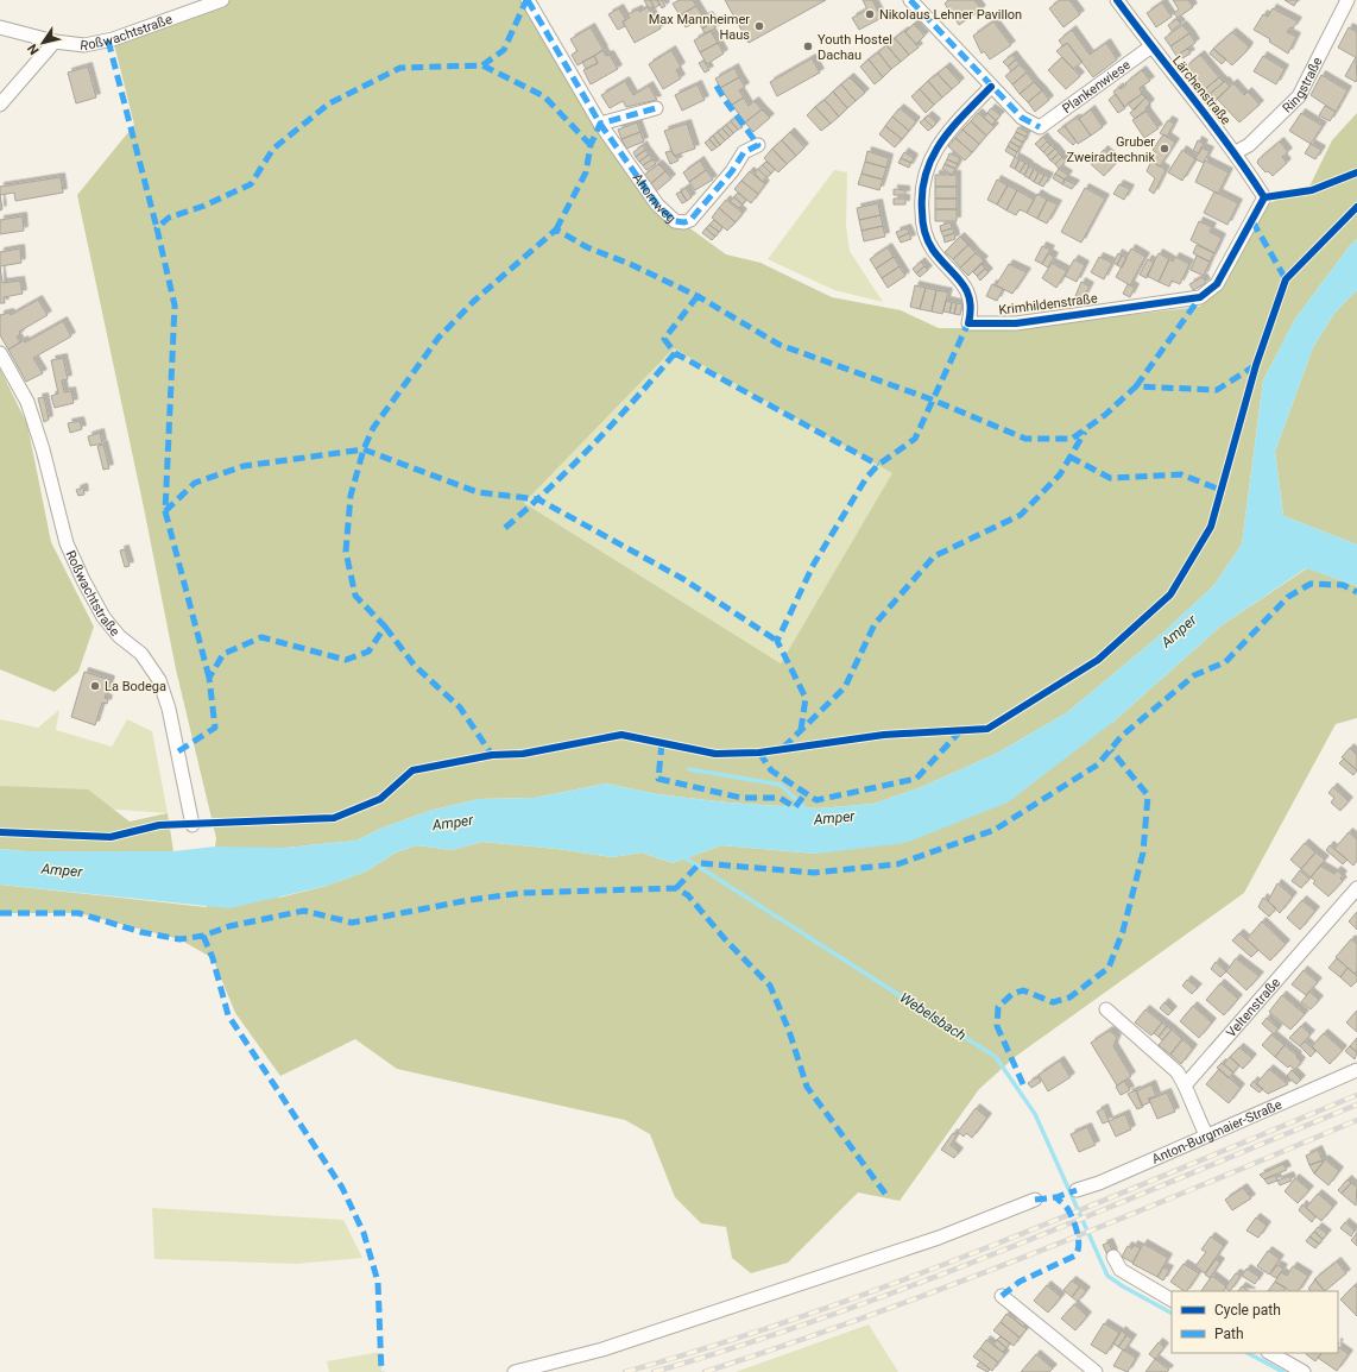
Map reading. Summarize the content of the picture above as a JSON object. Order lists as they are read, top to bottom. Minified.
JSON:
{"streets":{"street":["Roßwachtstraße","Ringstraße","Plankenwiese","Lärchenstraße","Ahornweg","Krimhildenstraße","Veltenstraße","Anton-Burgmaier-Straße"]},"crossings":[["Ringstraße","Lärchenstraße"],["Plankenwiese","Lärchenstraße"],["Plankenwiese","Krimhildenstraße"],["Lärchenstraße","Krimhildenstraße"]],"water":["Amper","Webelsbach"],"places":["Nikolaus Lehner Pavillon","Max Mannheimer Haus","Youth Hostel Dachau","Gruber Zweiradtechnik","La Bodega"],"legend":["Cycle path","Path"],"north":"bottom left"}
